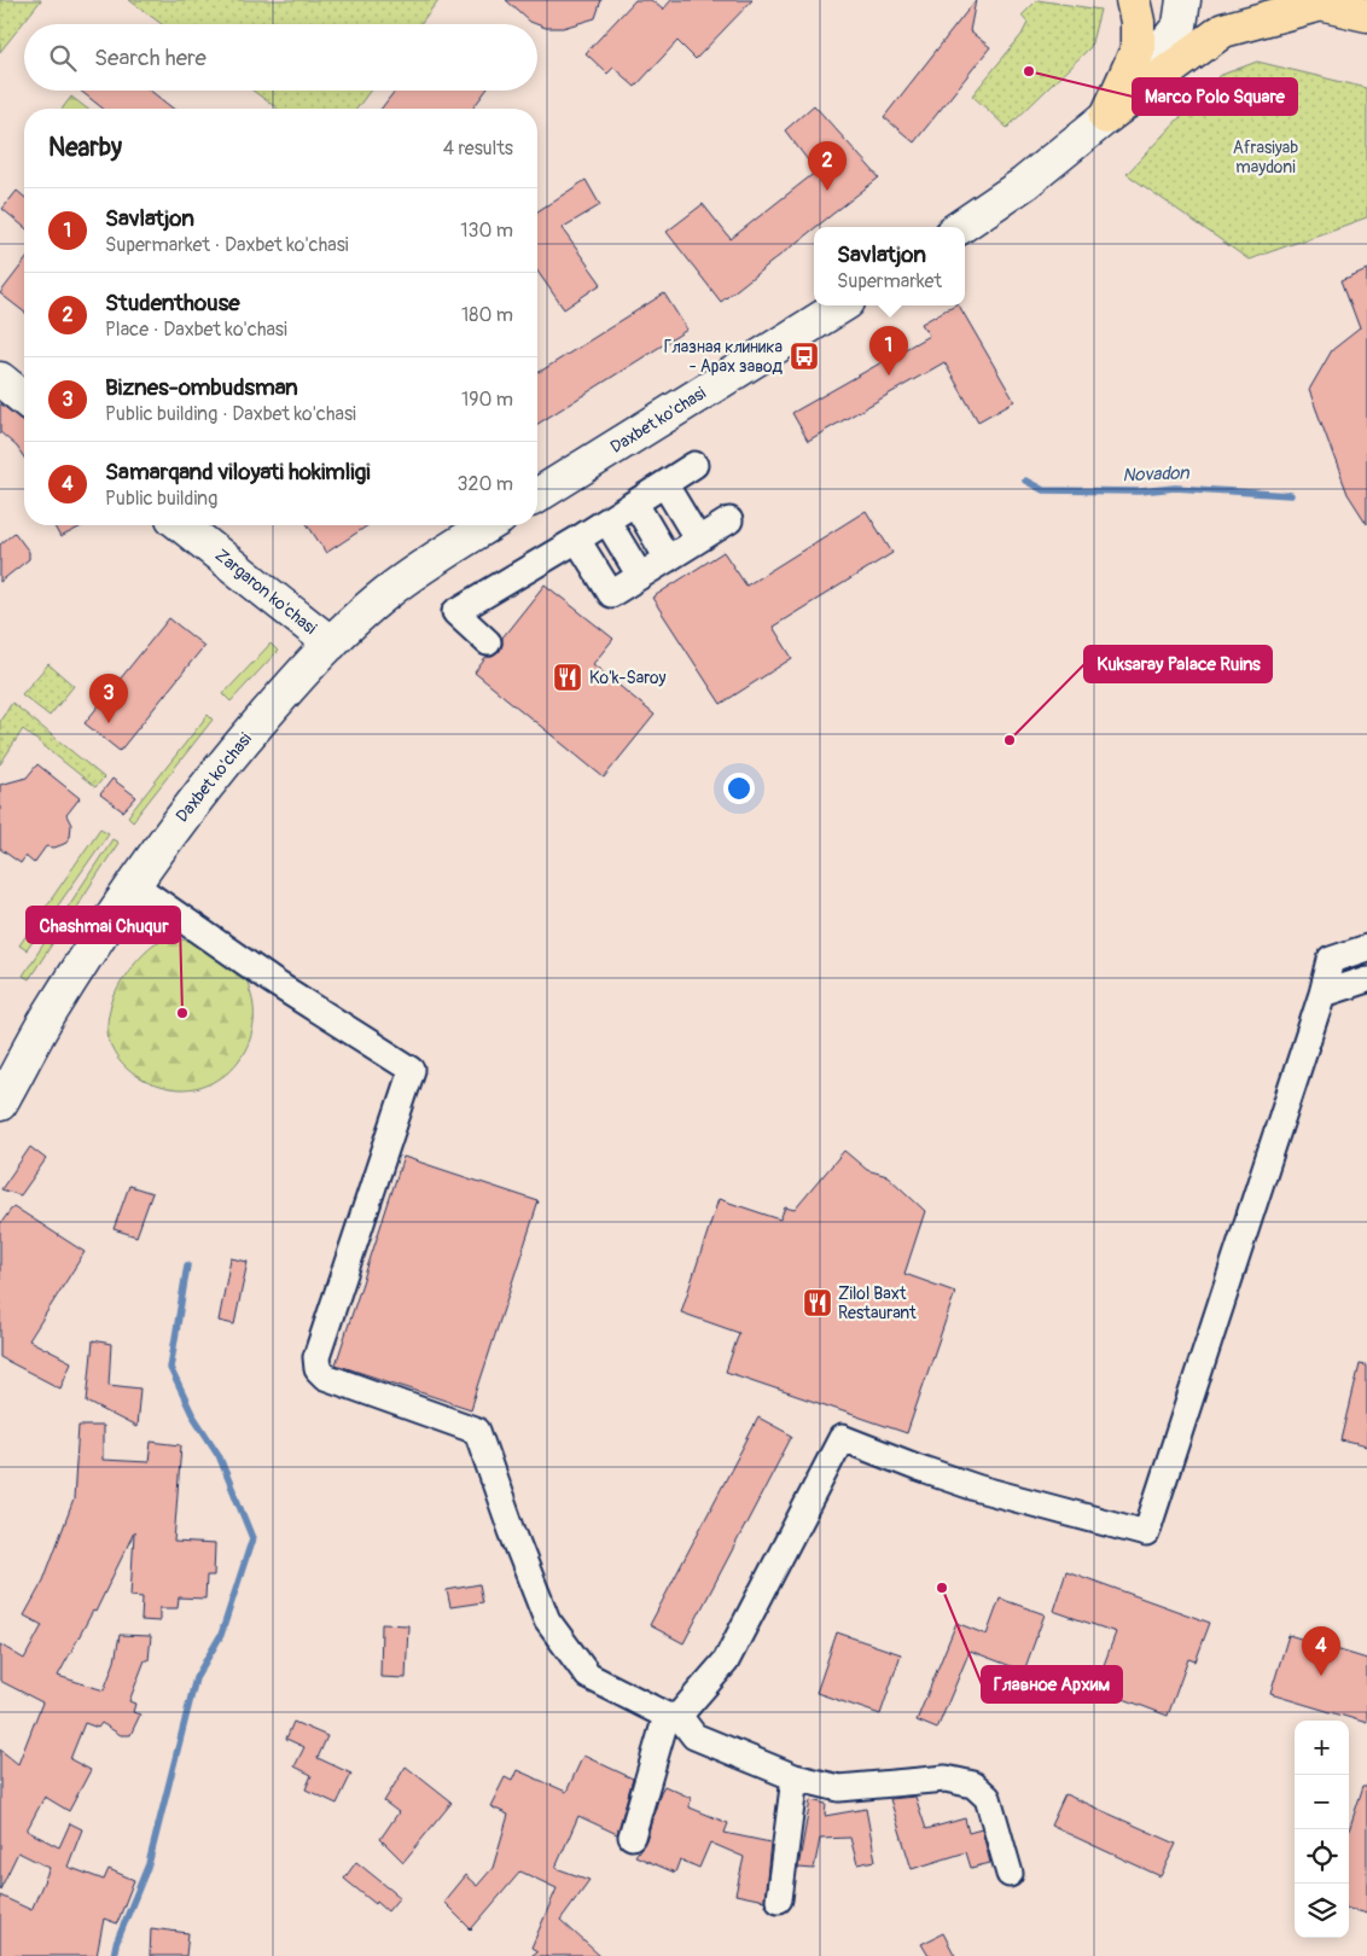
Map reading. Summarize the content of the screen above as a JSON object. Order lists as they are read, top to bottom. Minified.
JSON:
{"streets":{"main road":["Daxbet ko'chasi","Zargaron ko'chasi"]},"crossings":[["Daxbet ko'chasi","Zargaron ko'chasi"]],"water":["Novadon"],"parks":["Afrasiyab maydoni"],"places":{"other":["Marco Polo Square","Kuksaray Palace Ruins","Chashmai Chuqur","Главное Архим"],"bus stop":["Глазная клиника - Арах завод"],"restaurant":["Ko'k-Saroy","Zilol Baxt Restaurant"]},"page":{"search":"Search here","heading":["Nearby","4 results"],"pins":["2","1","3","4"],"list":[{"mark":"1","name":"Savlatjon","note":"Supermarket · Daxbet ko'chasi","value":"130 m"},{"mark":"2","name":"Studenthouse","note":"Place · Daxbet ko'chasi","value":"180 m"},{"mark":"3","name":"Biznes-ombudsman","note":"Public building · Daxbet ko'chasi","value":"190 m"},{"mark":"4","name":"Samarqand viloyati hokimligi","note":"Public building","value":"320 m"}],"popup":["Savlatjon","Supermarket"],"map_buttons":["+","−"]}}
